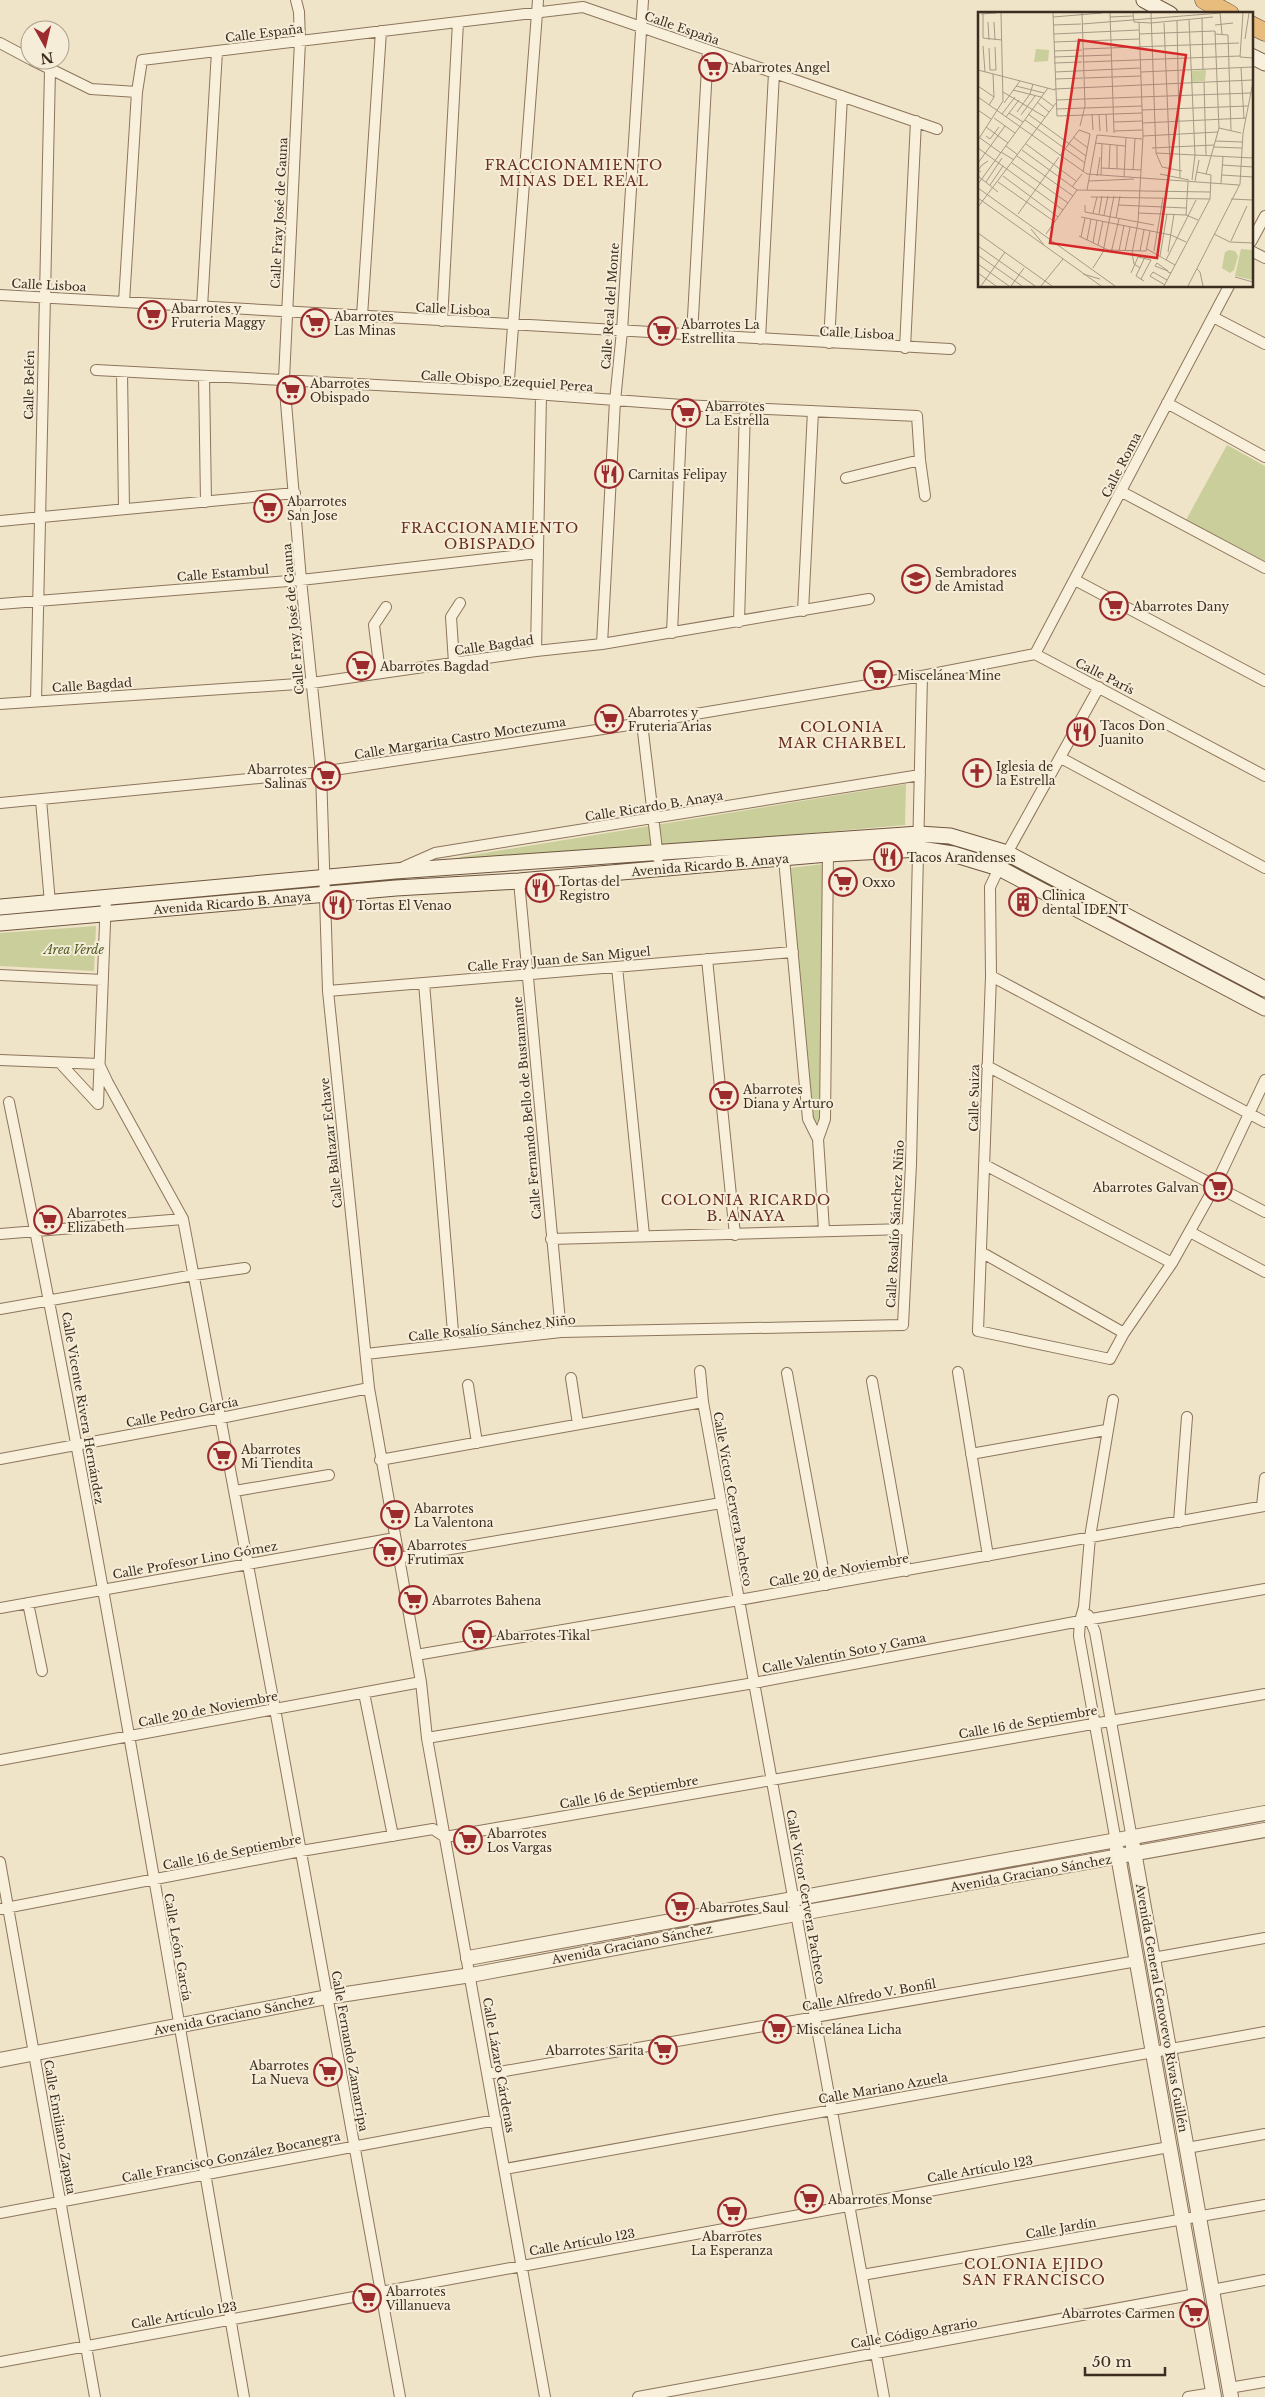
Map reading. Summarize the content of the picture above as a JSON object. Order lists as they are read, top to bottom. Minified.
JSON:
{"streets":{"main road":["Avenida Ricardo B. Anaya"],"street":["Calle España","Calle Fray José de Gauna","Calle Lisboa","Calle Real del Monte","Calle Obispo Ezequiel Perea","Calle Belén","Calle Roma","Calle Estambul","Calle Bagdad","Calle París","Calle Margarita Castro Moctezuma","Calle Ricardo B. Anaya","Calle Fray Juan de San Miguel","Calle Suiza","Calle Fernando Bello de Bustamante","Calle Baltazar Echave","Calle Rosalío Sánchez Niño","Calle Vicente Rivera Hernández","Calle Pedro García","Calle Víctor Cervera Pacheco","Calle Profesor Lino Gómez","Calle 20 de Noviembre","Calle Valentín Soto y Gama","Calle 16 de Septiembre","Avenida Graciano Sánchez","Calle León García","Calle Alfredo V. Bonfil","Avenida General Genovevo Rivas Guillén","Calle Fernando Zamarripa","Calle Lázaro Cárdenas","Calle Mariano Azuela","Calle Emiliano Zapata","Calle Francisco González Bocanegra","Calle Artículo 123","Calle Jardín","Calle Código Agrario"]},"crossings":[["Calle España","Calle Fray José de Gauna"],["Calle España","Calle Real del Monte"],["Calle Fray José de Gauna","Calle Lisboa"],["Calle Fray José de Gauna","Calle Obispo Ezequiel Perea"],["Calle Fray José de Gauna","Calle Estambul"],["Calle Fray José de Gauna","Calle Bagdad"],["Calle Fray José de Gauna","Calle Margarita Castro Moctezuma"],["Calle Fray José de Gauna","Avenida Ricardo B. Anaya"],["Calle Fray José de Gauna","Calle Baltazar Echave"],["Calle Lisboa","Calle Real del Monte"],["Calle Lisboa","Calle Belén"],["Calle Real del Monte","Calle Obispo Ezequiel Perea"],["Calle Real del Monte","Calle Bagdad"],["Calle Belén","Calle Estambul"],["Calle Belén","Calle Bagdad"],["Calle Roma","Calle París"],["Calle Margarita Castro Moctezuma","Calle Rosalío Sánchez Niño"],["Calle Ricardo B. Anaya","Avenida Ricardo B. Anaya"],["Calle Ricardo B. Anaya","Calle Rosalío Sánchez Niño"],["Avenida Ricardo B. Anaya","Calle Suiza"],["Avenida Ricardo B. Anaya","Calle Fernando Bello de Bustamante"],["Avenida Ricardo B. Anaya","Calle Baltazar Echave"],["Avenida Ricardo B. Anaya","Calle Rosalío Sánchez Niño"],["Calle Fray Juan de San Miguel","Calle Fernando Bello de Bustamante"],["Calle Fray Juan de San Miguel","Calle Baltazar Echave"],["Calle Fernando Bello de Bustamante","Calle Rosalío Sánchez Niño"],["Calle Baltazar Echave","Calle Rosalío Sánchez Niño"],["Calle Baltazar Echave","Calle Pedro García"],["Calle Baltazar Echave","Calle Profesor Lino Gómez"],["Calle Baltazar Echave","Calle Lázaro Cárdenas"],["Calle Vicente Rivera Hernández","Calle Pedro García"],["Calle Vicente Rivera Hernández","Calle Profesor Lino Gómez"],["Calle Vicente Rivera Hernández","Calle León García"],["Calle Pedro García","Calle Fernando Zamarripa"],["Calle Víctor Cervera Pacheco","Calle 20 de Noviembre"],["Calle Víctor Cervera Pacheco","Calle Valentín Soto y Gama"],["Calle Víctor Cervera Pacheco","Calle 16 de Septiembre"],["Calle Víctor Cervera Pacheco","Avenida Graciano Sánchez"],["Calle Víctor Cervera Pacheco","Calle Alfredo V. Bonfil"],["Calle Víctor Cervera Pacheco","Calle Mariano Azuela"],["Calle Víctor Cervera Pacheco","Calle Artículo 123"],["Calle Víctor Cervera Pacheco","Calle Jardín"],["Calle Víctor Cervera Pacheco","Calle Código Agrario"],["Calle Profesor Lino Gómez","Calle León García"],["Calle Profesor Lino Gómez","Calle Fernando Zamarripa"],["Calle 20 de Noviembre","Calle León García"],["Calle 20 de Noviembre","Calle Fernando Zamarripa"],["Calle 20 de Noviembre","Calle Lázaro Cárdenas"],["Calle Valentín Soto y Gama","Avenida General Genovevo Rivas Guillén"],["Calle Valentín Soto y Gama","Calle Lázaro Cárdenas"],["Calle 16 de Septiembre","Calle León García"],["Calle 16 de Septiembre","Avenida General Genovevo Rivas Guillén"],["Calle 16 de Septiembre","Calle Fernando Zamarripa"],["Calle 16 de Septiembre","Calle Lázaro Cárdenas"],["Calle 16 de Septiembre","Calle Emiliano Zapata"],["Avenida Graciano Sánchez","Calle León García"],["Avenida Graciano Sánchez","Avenida General Genovevo Rivas Guillén"],["Avenida Graciano Sánchez","Calle Fernando Zamarripa"],["Avenida Graciano Sánchez","Calle Lázaro Cárdenas"],["Avenida Graciano Sánchez","Calle Emiliano Zapata"],["Calle León García","Calle Francisco González Bocanegra"],["Calle León García","Calle Artículo 123"],["Calle Alfredo V. Bonfil","Avenida General Genovevo Rivas Guillén"],["Calle Alfredo V. Bonfil","Calle Lázaro Cárdenas"],["Avenida General Genovevo Rivas Guillén","Calle Mariano Azuela"],["Avenida General Genovevo Rivas Guillén","Calle Artículo 123"],["Avenida General Genovevo Rivas Guillén","Calle Jardín"],["Avenida General Genovevo Rivas Guillén","Calle Código Agrario"],["Calle Fernando Zamarripa","Calle Francisco González Bocanegra"],["Calle Fernando Zamarripa","Calle Artículo 123"],["Calle Lázaro Cárdenas","Calle Mariano Azuela"],["Calle Lázaro Cárdenas","Calle Francisco González Bocanegra"],["Calle Lázaro Cárdenas","Calle Artículo 123"],["Calle Emiliano Zapata","Calle Francisco González Bocanegra"],["Calle Emiliano Zapata","Calle Artículo 123"]],"districts":["FRACCIONAMIENTO MINAS DEL REAL","FRACCIONAMIENTO OBISPADO","COLONIA MAR CHARBEL","COLONIA RICARDO B. ANAYA","COLONIA EJIDO SAN FRANCISCO"],"parks":["Area Verde"],"places":{"supermarket":["Abarrotes Angel","Abarrotes y Fruteria Maggy","Abarrotes Las Minas","Abarrotes La Estrellita","Abarrotes Obispado","Abarrotes La Estrella","Abarrotes San Jose","Abarrotes Dany","Abarrotes Bagdad","Miscelánea Mine","Abarrotes y Fruteria Arias","Abarrotes Salinas","Oxxo","Abarrotes Diana y Arturo","Abarrotes Galvan","Abarrotes Elizabeth","Abarrotes Mi Tiendita","Abarrotes La Valentona","Abarrotes Frutimax","Abarrotes Bahena","Abarrotes Tikal","Abarrotes Los Vargas","Abarrotes Saul","Miscelánea Licha","Abarrotes Sarita","Abarrotes La Nueva","Abarrotes Monse","Abarrotes La Esperanza","Abarrotes Villanueva","Abarrotes Carmen"],"restaurant":["Carnitas Felipay","Tacos Don Juanito","Tacos Arandenses","Tortas del Registro","Tortas El Venao"],"school or university":["Sembradores de Amistad"],"church":["Iglesia de la Estrella"],"building":["Clinica dental IDENT"]},"scale_bar":"50 m","north":"bottom"}
